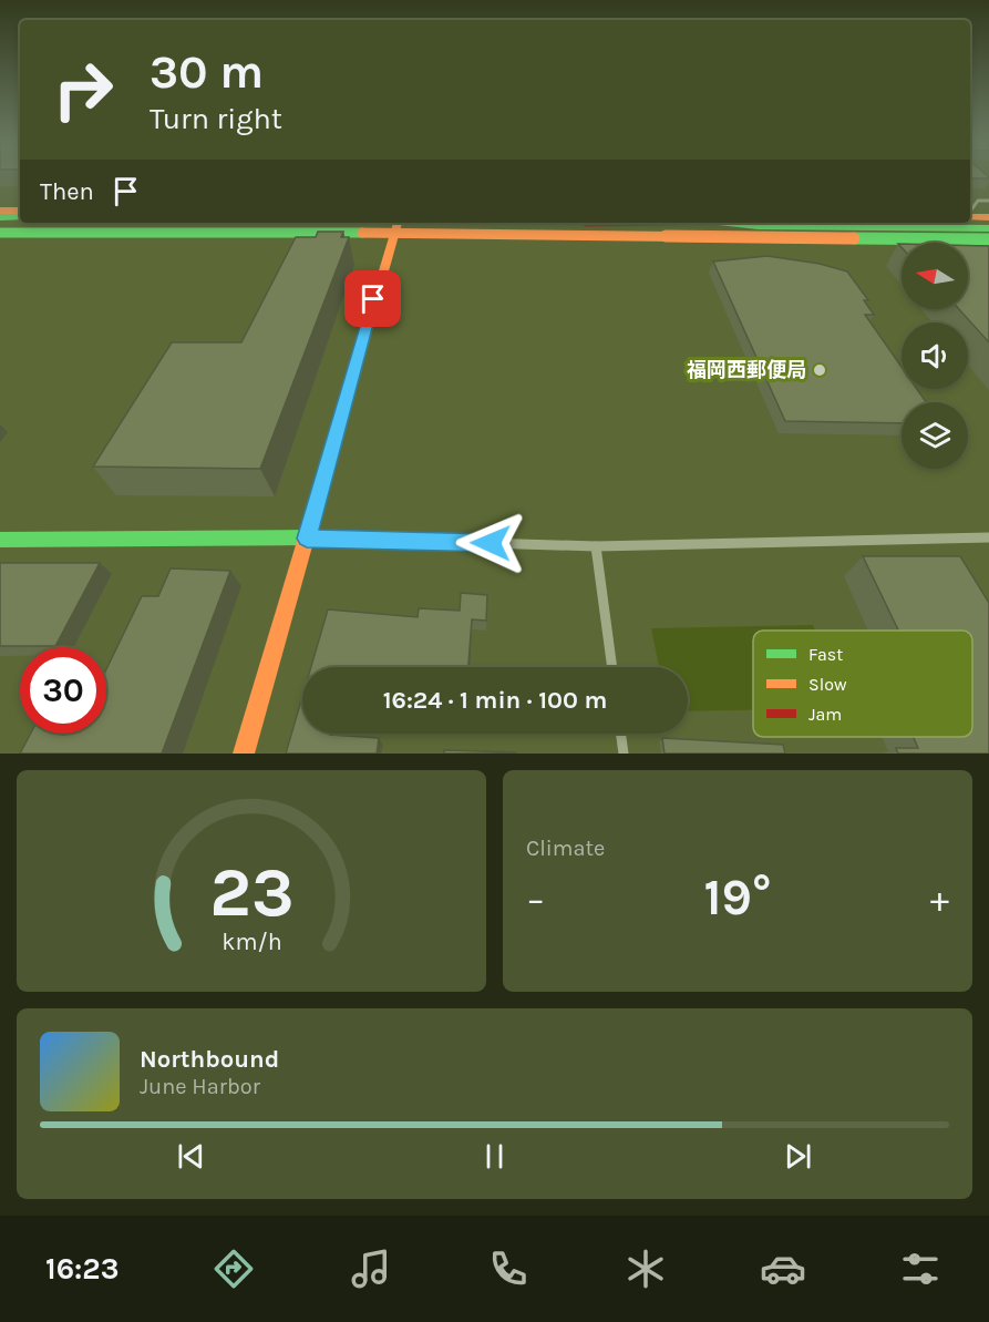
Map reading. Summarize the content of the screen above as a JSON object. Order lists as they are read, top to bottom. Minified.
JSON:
{"places":["福岡西郵便局"],"legend":["Fast","Slow","Jam"],"north":"left","page":{"turn":["30 m","Turn right"],"then":"Then","limit":"30","trip":"16:24 · 1 min · 100 m","tile":"Climate","heat":["−","19°","+"],"song":["Northbound","June Harbor"],"tabs":"16:23","gauge":["23","km/h"]}}
